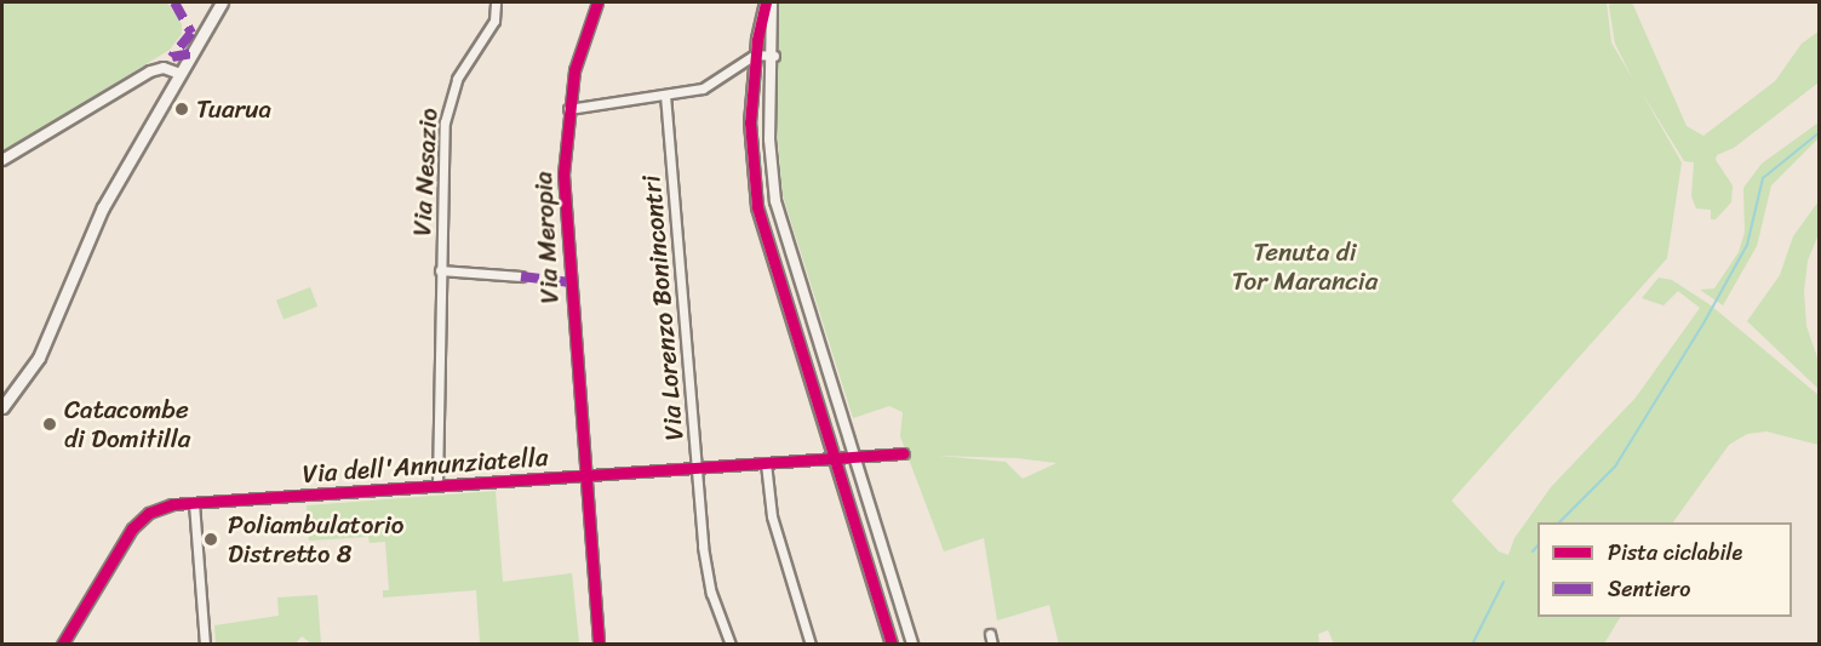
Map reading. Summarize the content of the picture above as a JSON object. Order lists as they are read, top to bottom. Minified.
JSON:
{"streets":{"street":["Via Nesazio","Via Meropia","Via Lorenzo Bonincontri","Via dell'Annunziatella"]},"crossings":[["Via Nesazio","Via dell'Annunziatella"],["Via Meropia","Via dell'Annunziatella"],["Via Lorenzo Bonincontri","Via dell'Annunziatella"]],"parks":["Tenuta di Tor Marancia"],"places":["Tuarua","Catacombe di Domitilla","Poliambulatorio Distretto 8"],"legend":["Pista ciclabile","Sentiero"]}
